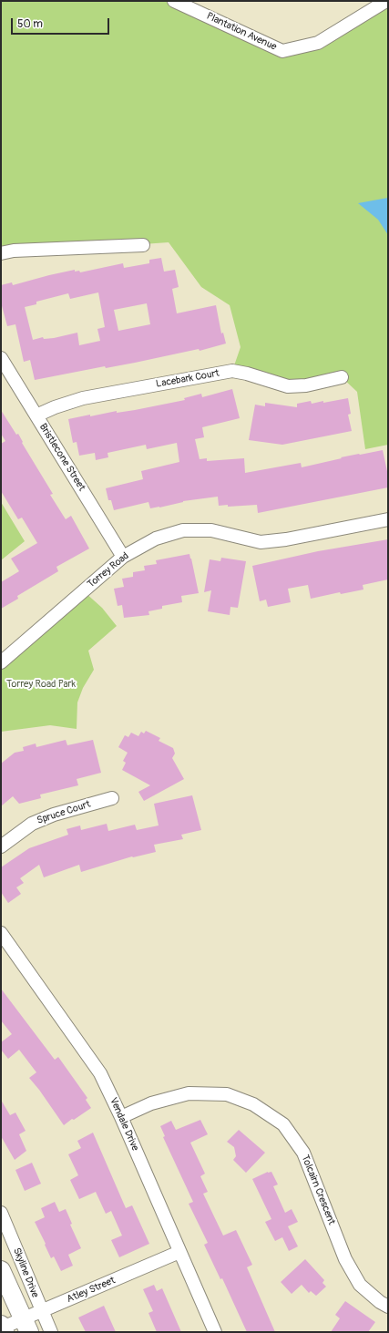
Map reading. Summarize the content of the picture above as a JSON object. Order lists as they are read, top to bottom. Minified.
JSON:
{"streets":{"street":["Plantation Avenue","Lacebark Court","Bristlecone Street","Torrey Road","Spruce Court","Vendale Drive","Tolcairn Crescent","Skyline Drive","Atley Street"]},"crossings":[["Lacebark Court","Bristlecone Street"],["Bristlecone Street","Torrey Road"],["Vendale Drive","Tolcairn Crescent"],["Vendale Drive","Atley Street"],["Skyline Drive","Atley Street"]],"parks":["Torrey Road Park"],"scale_bar":"50 m"}
